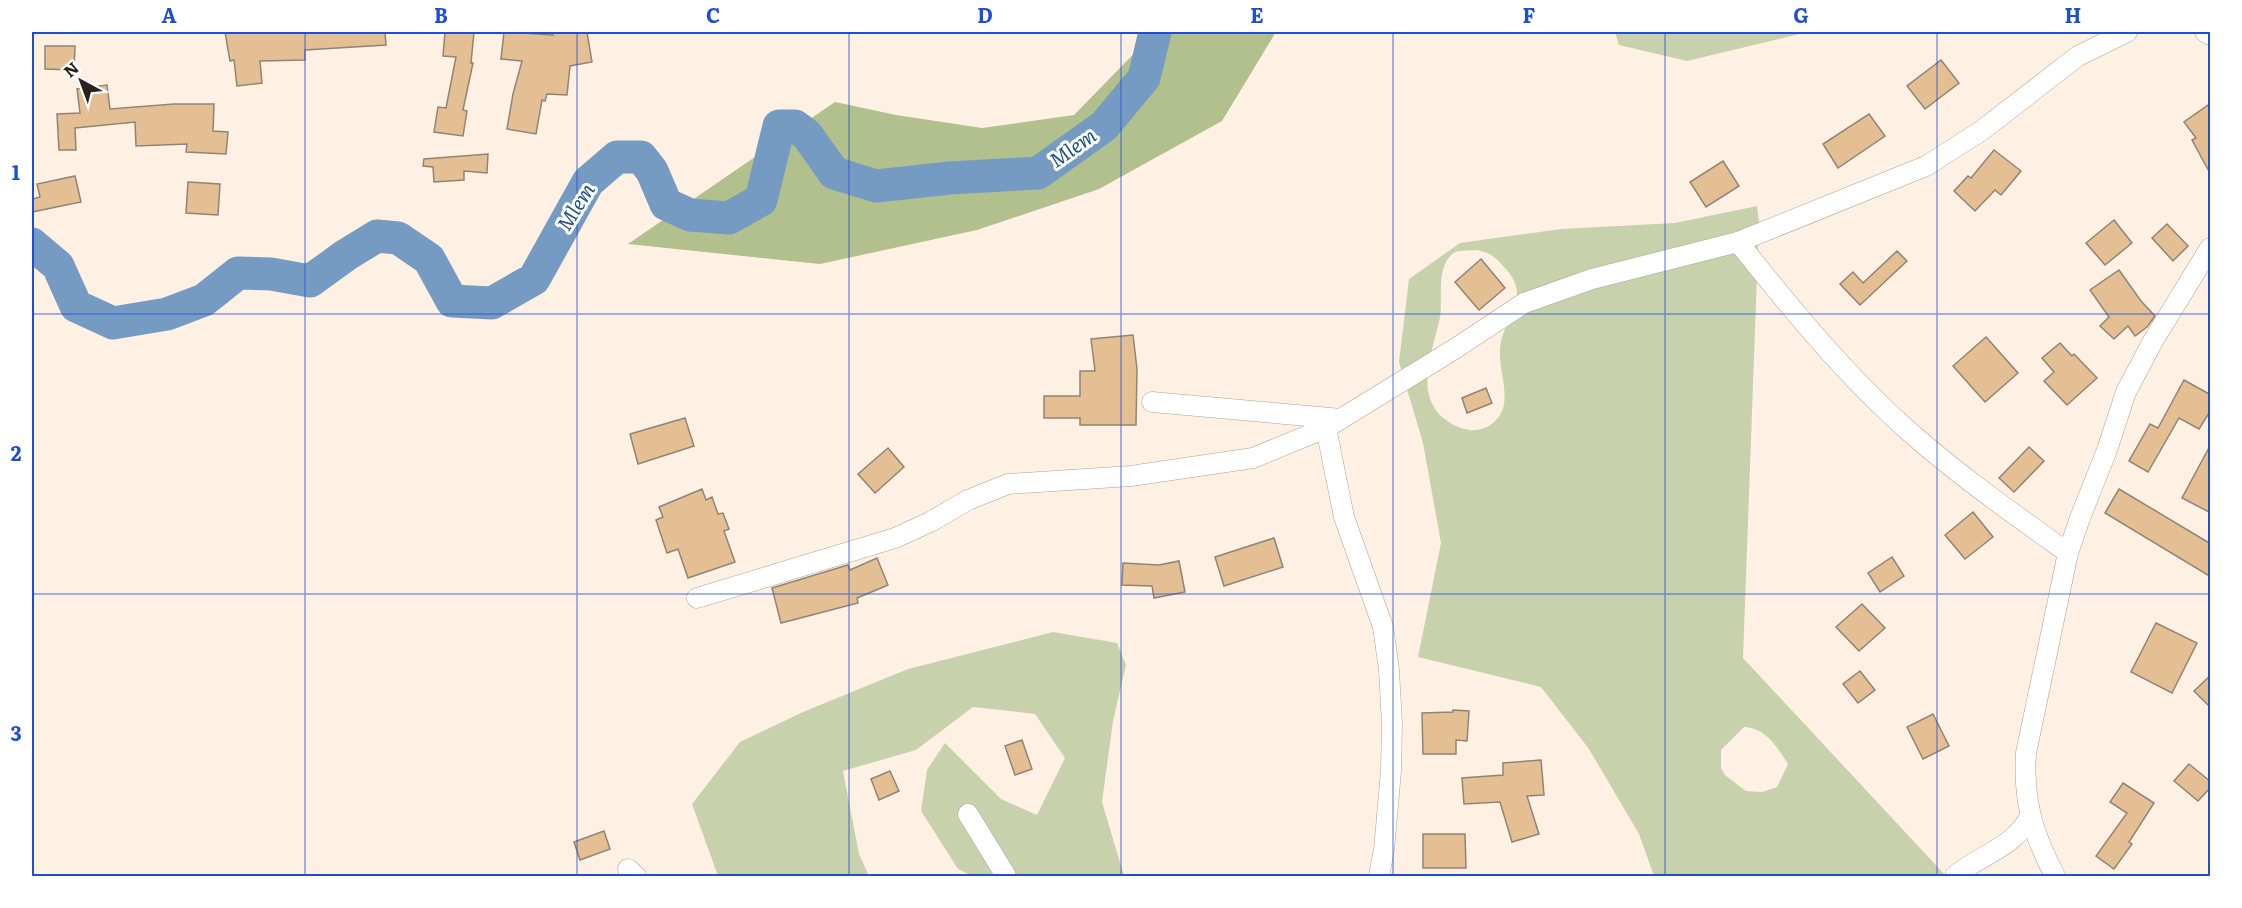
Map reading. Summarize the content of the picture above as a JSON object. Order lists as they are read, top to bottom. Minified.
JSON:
{"water":["Mlem"],"north":"top left","grid":{"columns":["A","B","C","D","E","F","G","H"],"rows":["1","2","3"]}}
